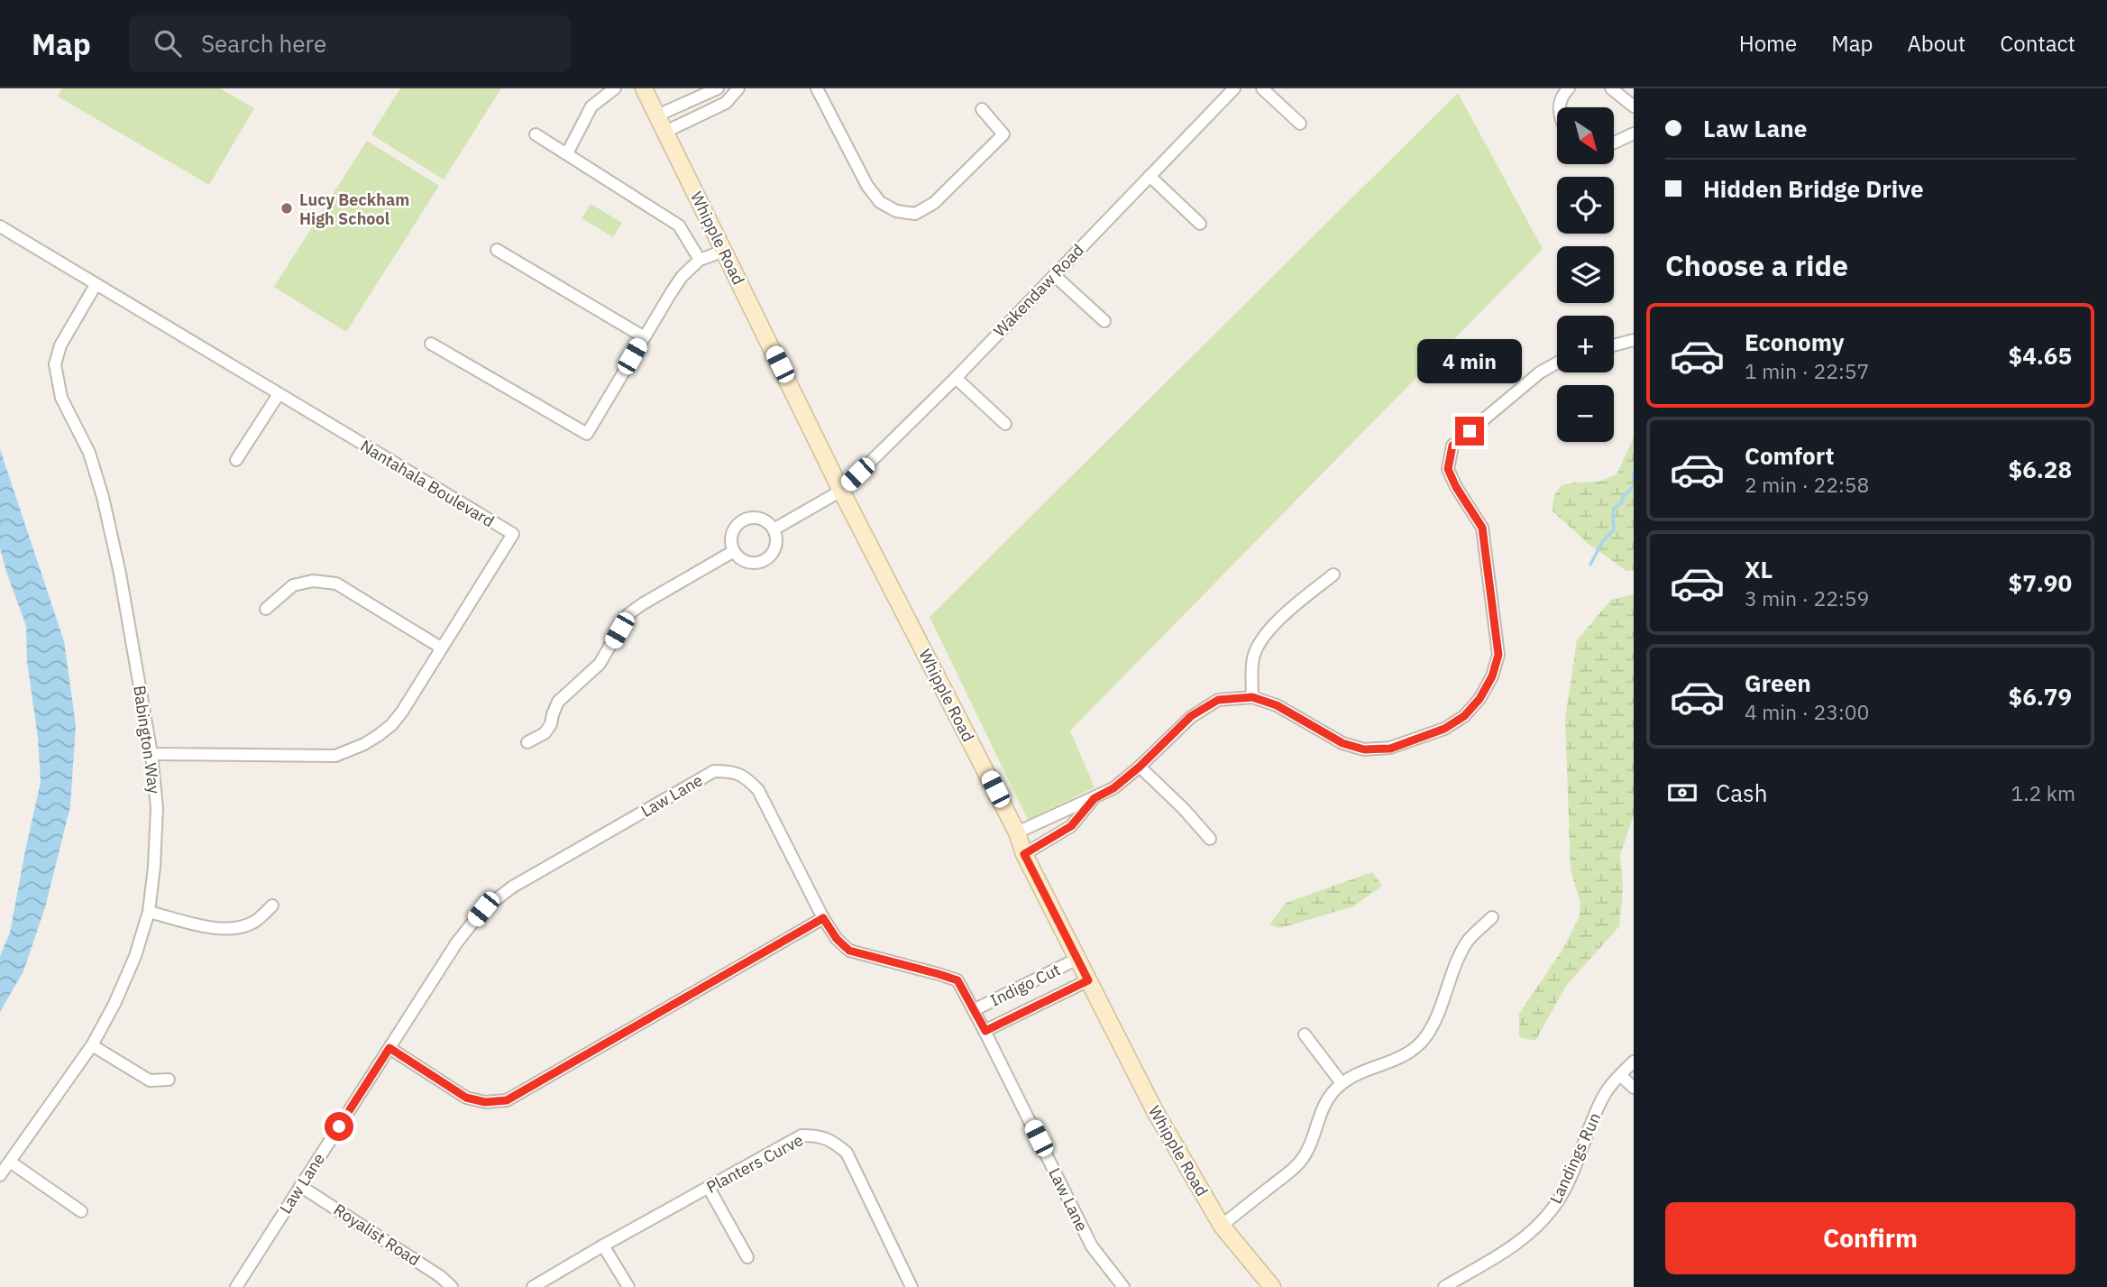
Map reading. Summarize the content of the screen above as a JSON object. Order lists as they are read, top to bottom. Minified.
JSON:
{"streets":{"main road":["Whipple Road"],"street":["Wakendaw Road","Nantahala Boulevard","Babington Way","Law Lane","Indigo Cut","Landings Run","Planters Curve","Royalist Road"]},"crossings":[["Whipple Road","Wakendaw Road"],["Whipple Road","Indigo Cut"],["Nantahala Boulevard","Babington Way"],["Law Lane","Indigo Cut"],["Law Lane","Royalist Road"]],"places":["Lucy Beckham High School"],"north":"bottom right","page":{"header":"Map","search":"Search here","nav":["Home","Map","About","Contact"],"banner":["Law Lane","Hidden Bridge Drive"],"map_buttons":["+","−"],"heading":"Choose a ride","list":[{"name":"Economy","note":"1 min · 22:57","value":"$4.65"},{"name":"Comfort","note":"2 min · 22:58","value":"$6.28"},{"name":"XL","note":"3 min · 22:59","value":"$7.90"},{"name":"Green","note":"4 min · 23:00","value":"$6.79"}],"bubble":"4 min","pay":["Cash","1.2 km"],"buttons":"Confirm"}}
